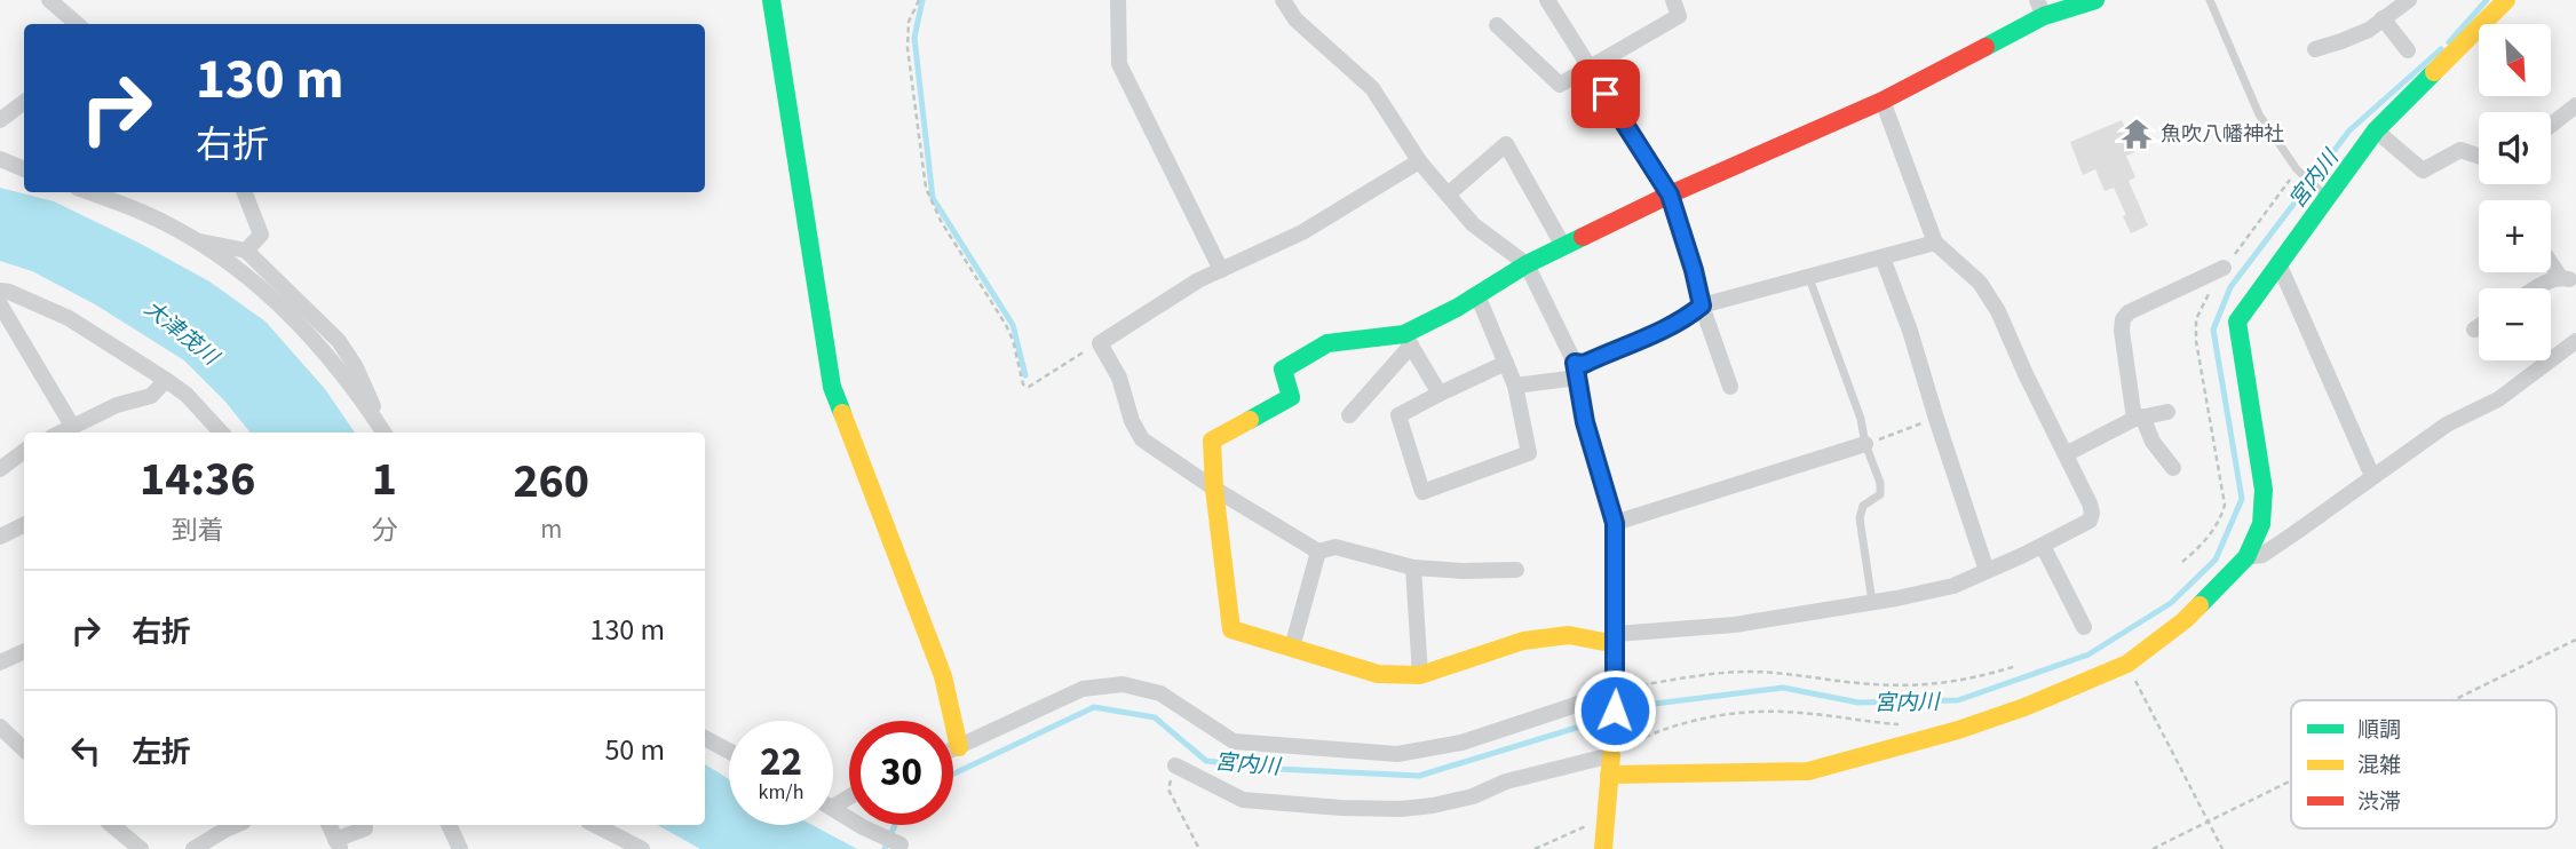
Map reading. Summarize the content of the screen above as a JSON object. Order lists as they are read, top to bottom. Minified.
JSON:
{"water":["宮内川","大津茂川"],"places":{"temple":["魚吹八幡神社"]},"legend":["順調","混雑","渋滞"],"north":"bottom right","page":{"map_buttons":["+","−"],"turn":["130 m","右折"],"eta":["14:36","到着","1","分","260","m"],"list":[{"name":"右折","value":"130 m"},{"name":"左折","value":"50 m"}],"speed":"22 km/h","limit":"30"}}
